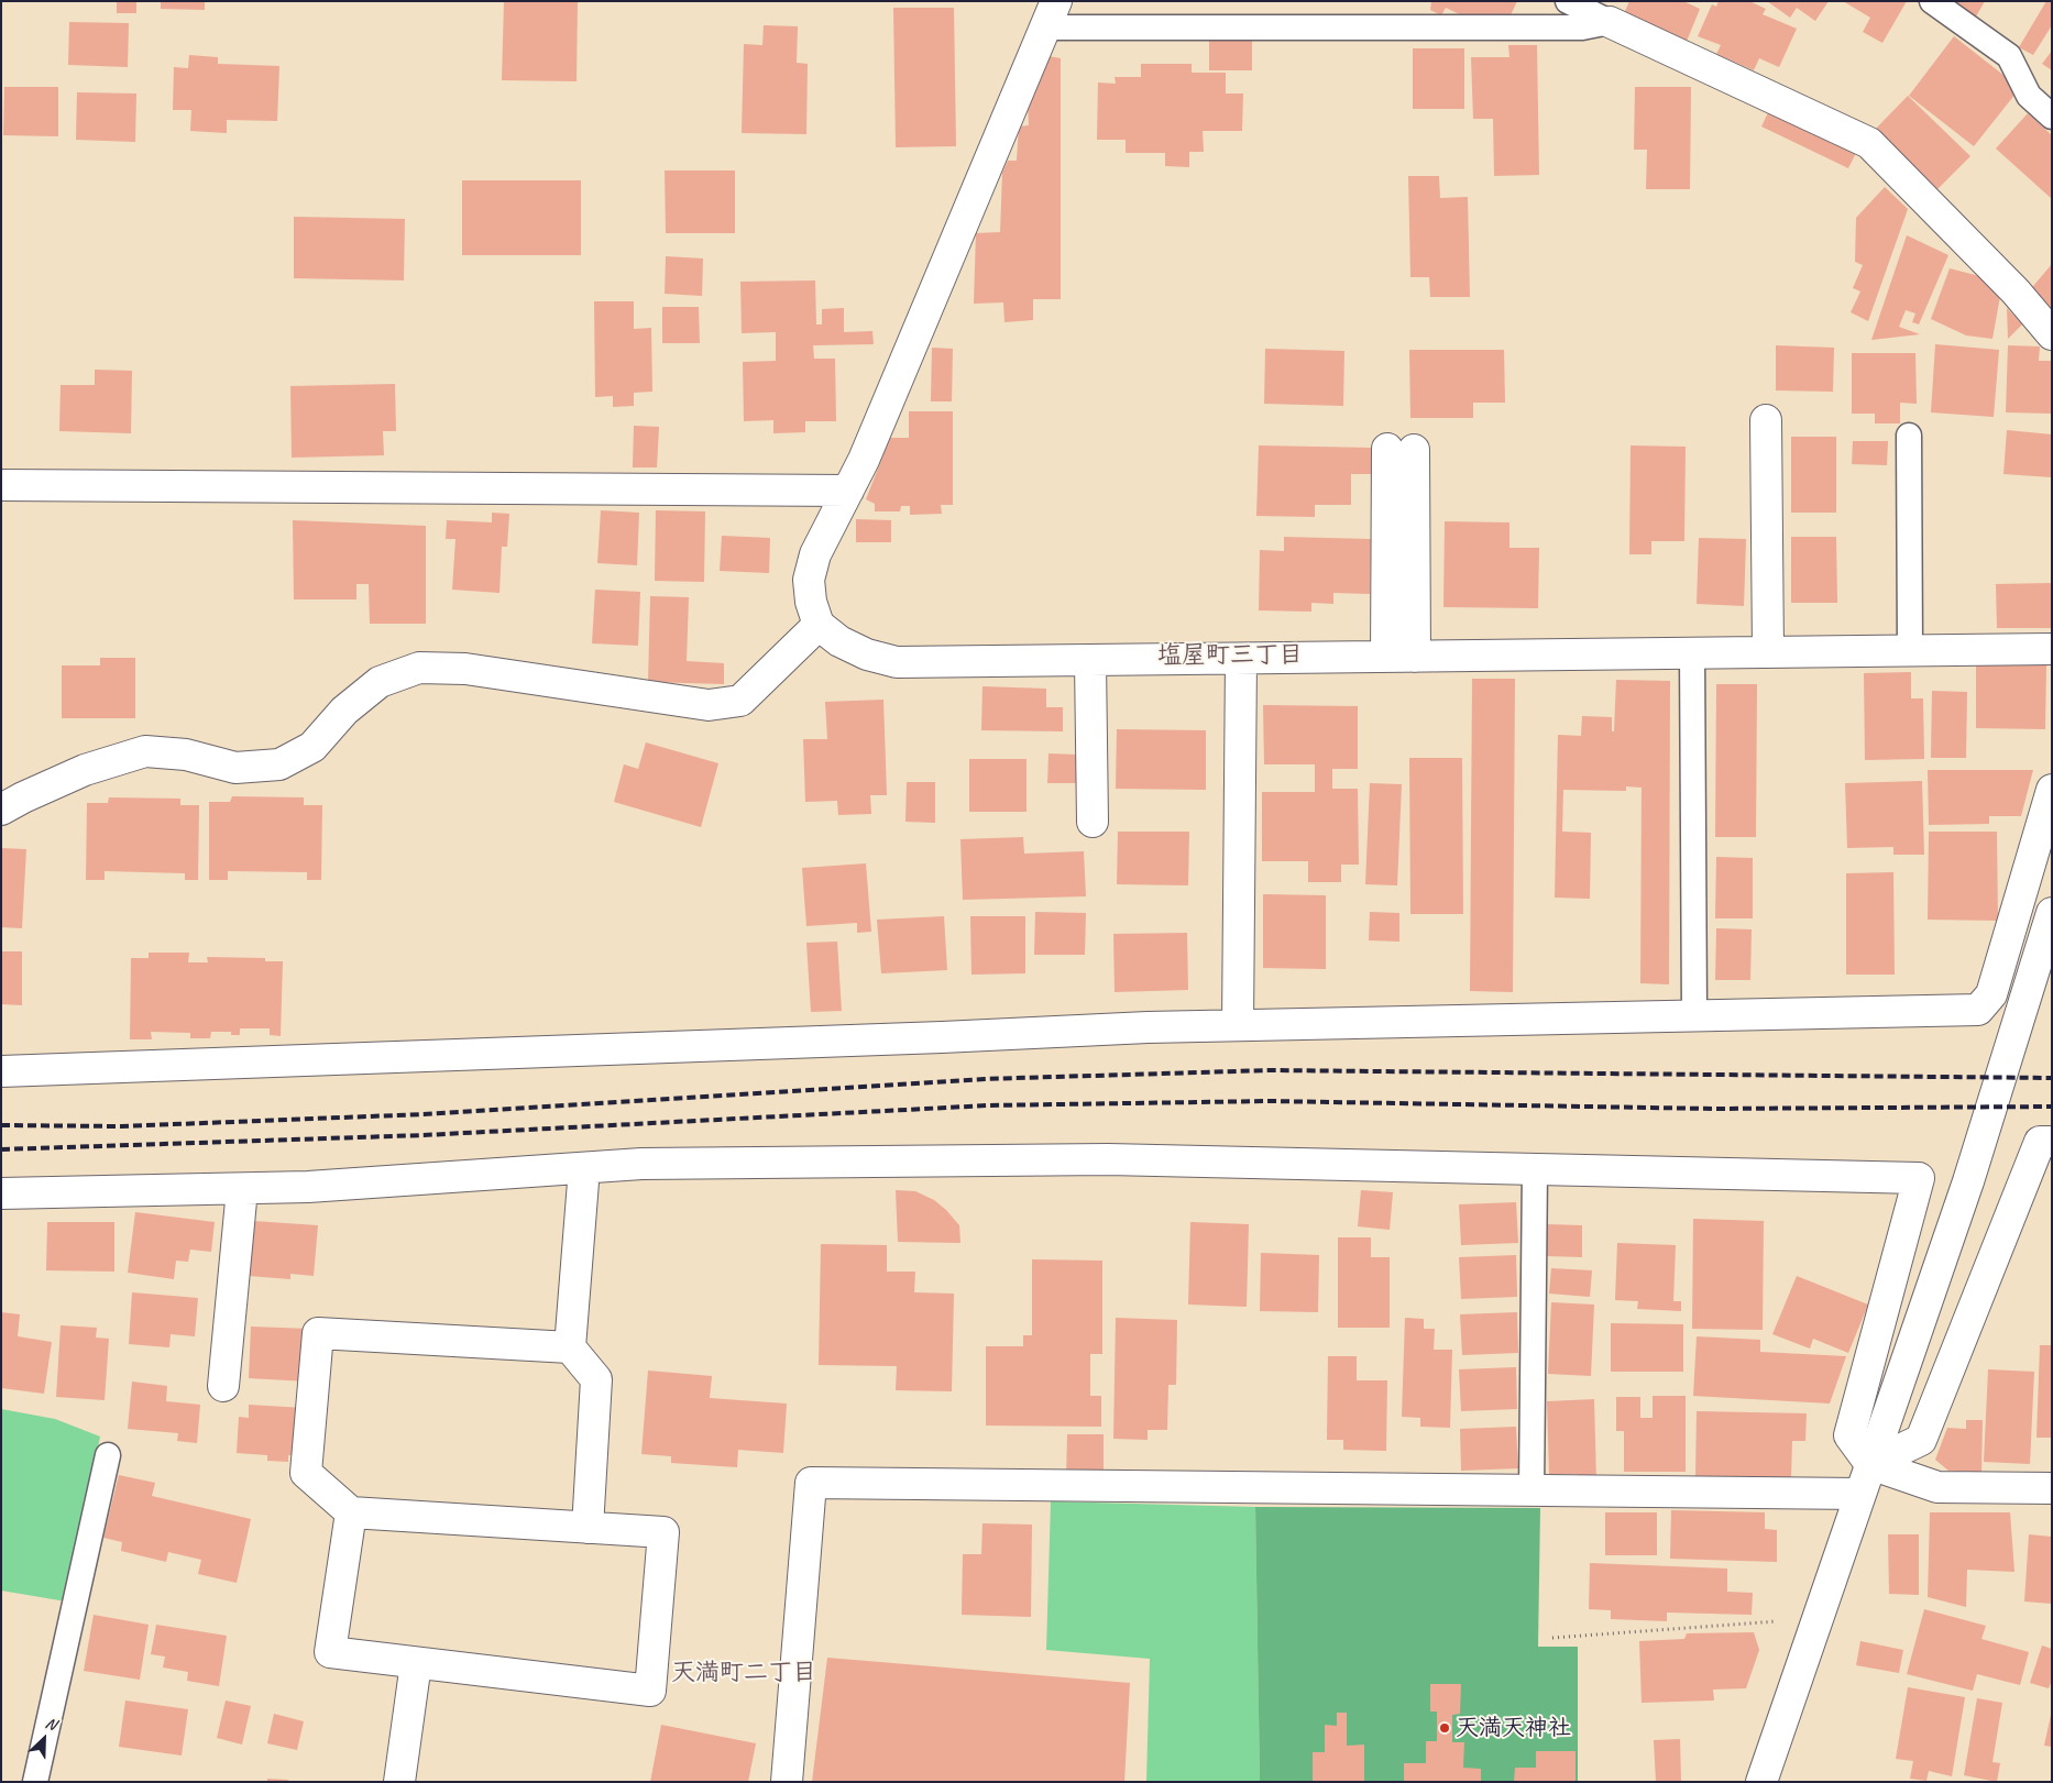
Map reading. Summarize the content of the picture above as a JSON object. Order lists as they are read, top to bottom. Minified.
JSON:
{"districts":["塩屋町三丁目","天満町二丁目"],"places":["天満天神社"],"north":"top right"}
